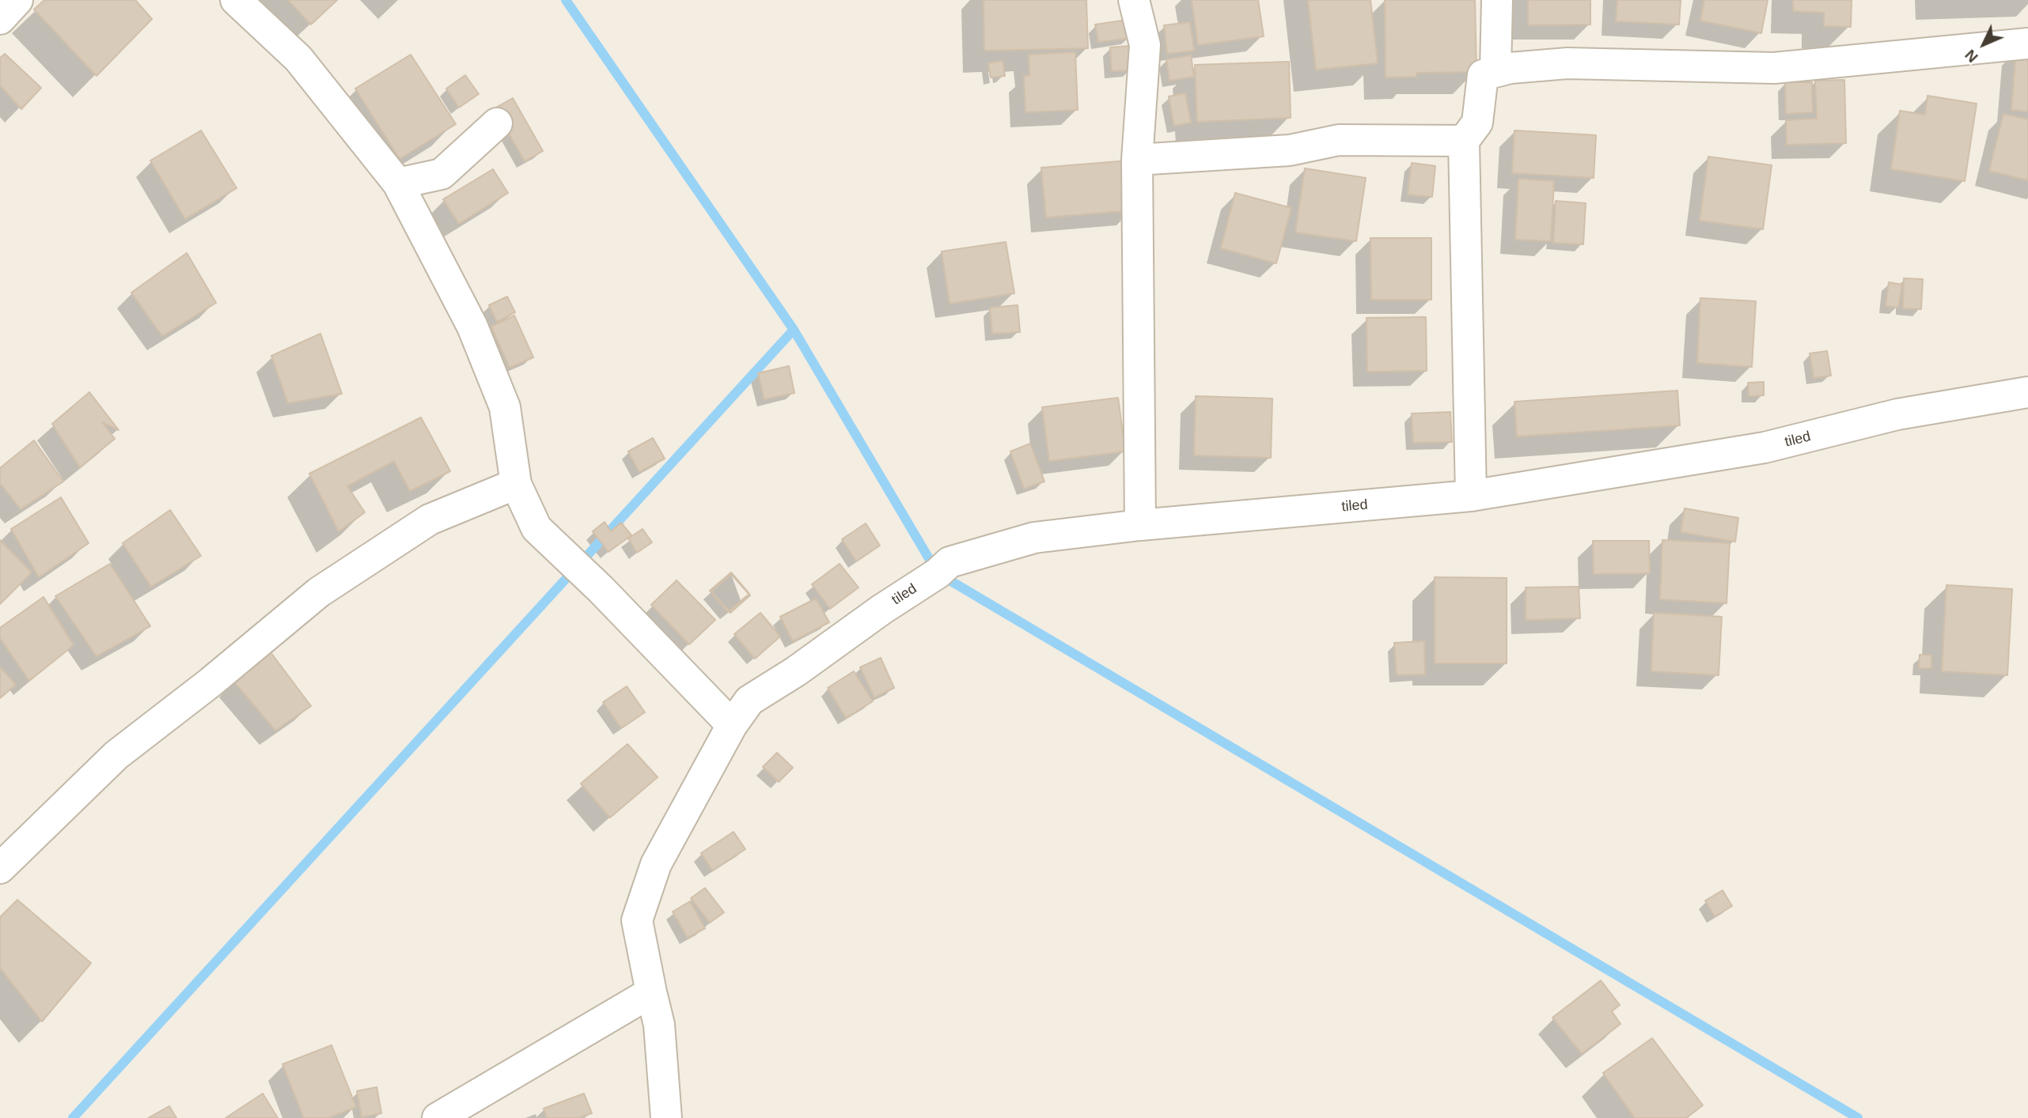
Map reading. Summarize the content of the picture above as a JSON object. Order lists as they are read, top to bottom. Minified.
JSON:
{"streets":{"street":["tiled"]},"north":"bottom left"}
